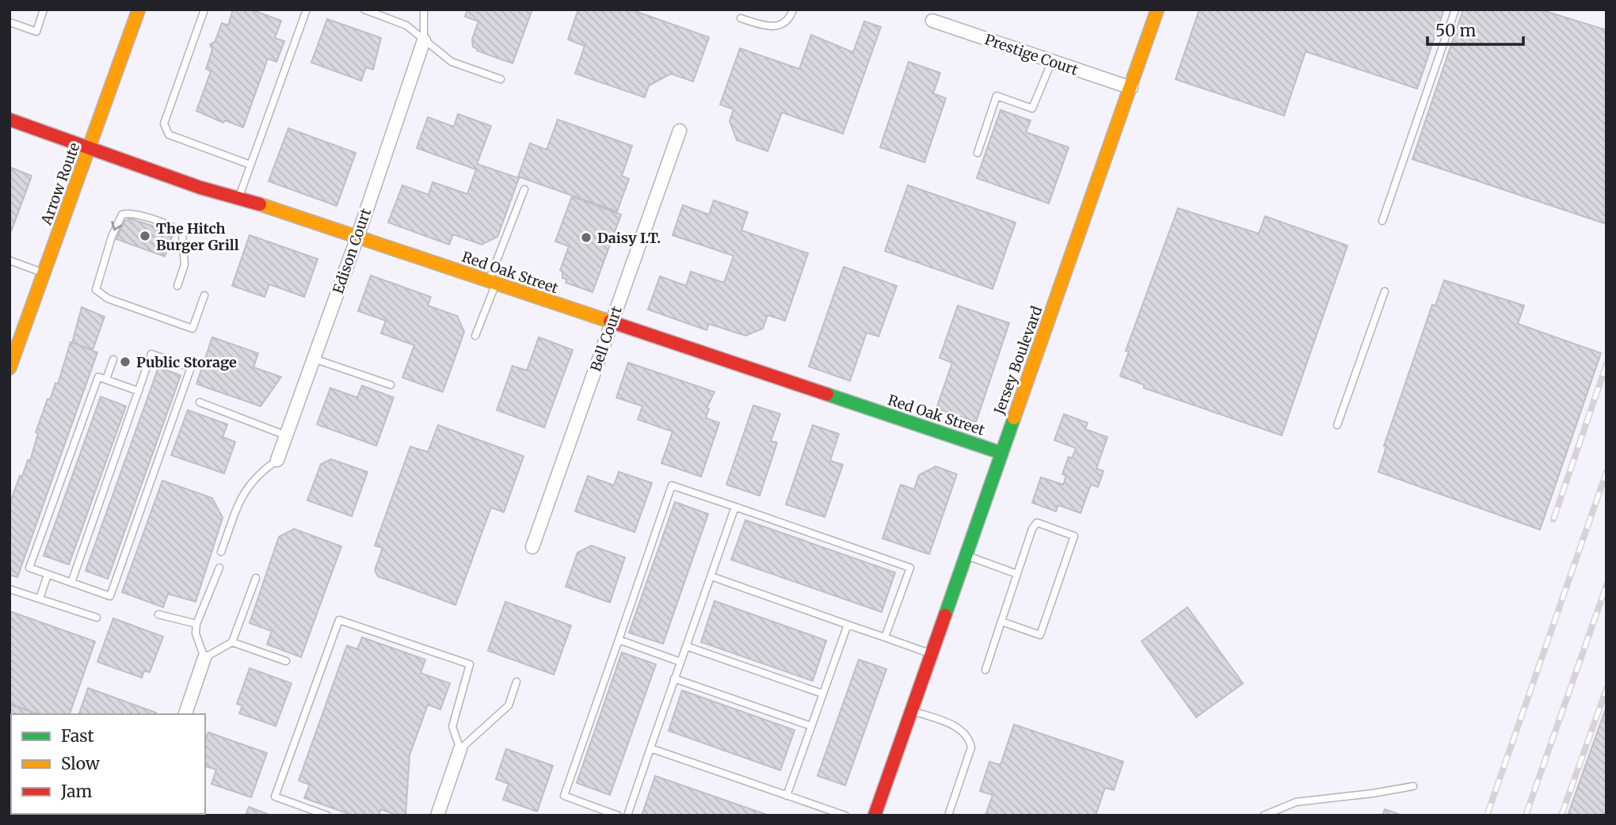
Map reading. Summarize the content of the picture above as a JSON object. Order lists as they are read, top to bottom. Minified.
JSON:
{"streets":{"street":["Prestige Court","Arrow Route","Edison Court","Red Oak Street","Bell Court","Jersey Boulevard"]},"crossings":[["Prestige Court","Jersey Boulevard"],["Arrow Route","Red Oak Street"],["Edison Court","Red Oak Street"],["Red Oak Street","Bell Court"],["Red Oak Street","Jersey Boulevard"]],"places":["The Hitch Burger Grill","Daisy I.T.","Public Storage"],"legend":["Fast","Slow","Jam"],"scale_bar":"50 m"}
